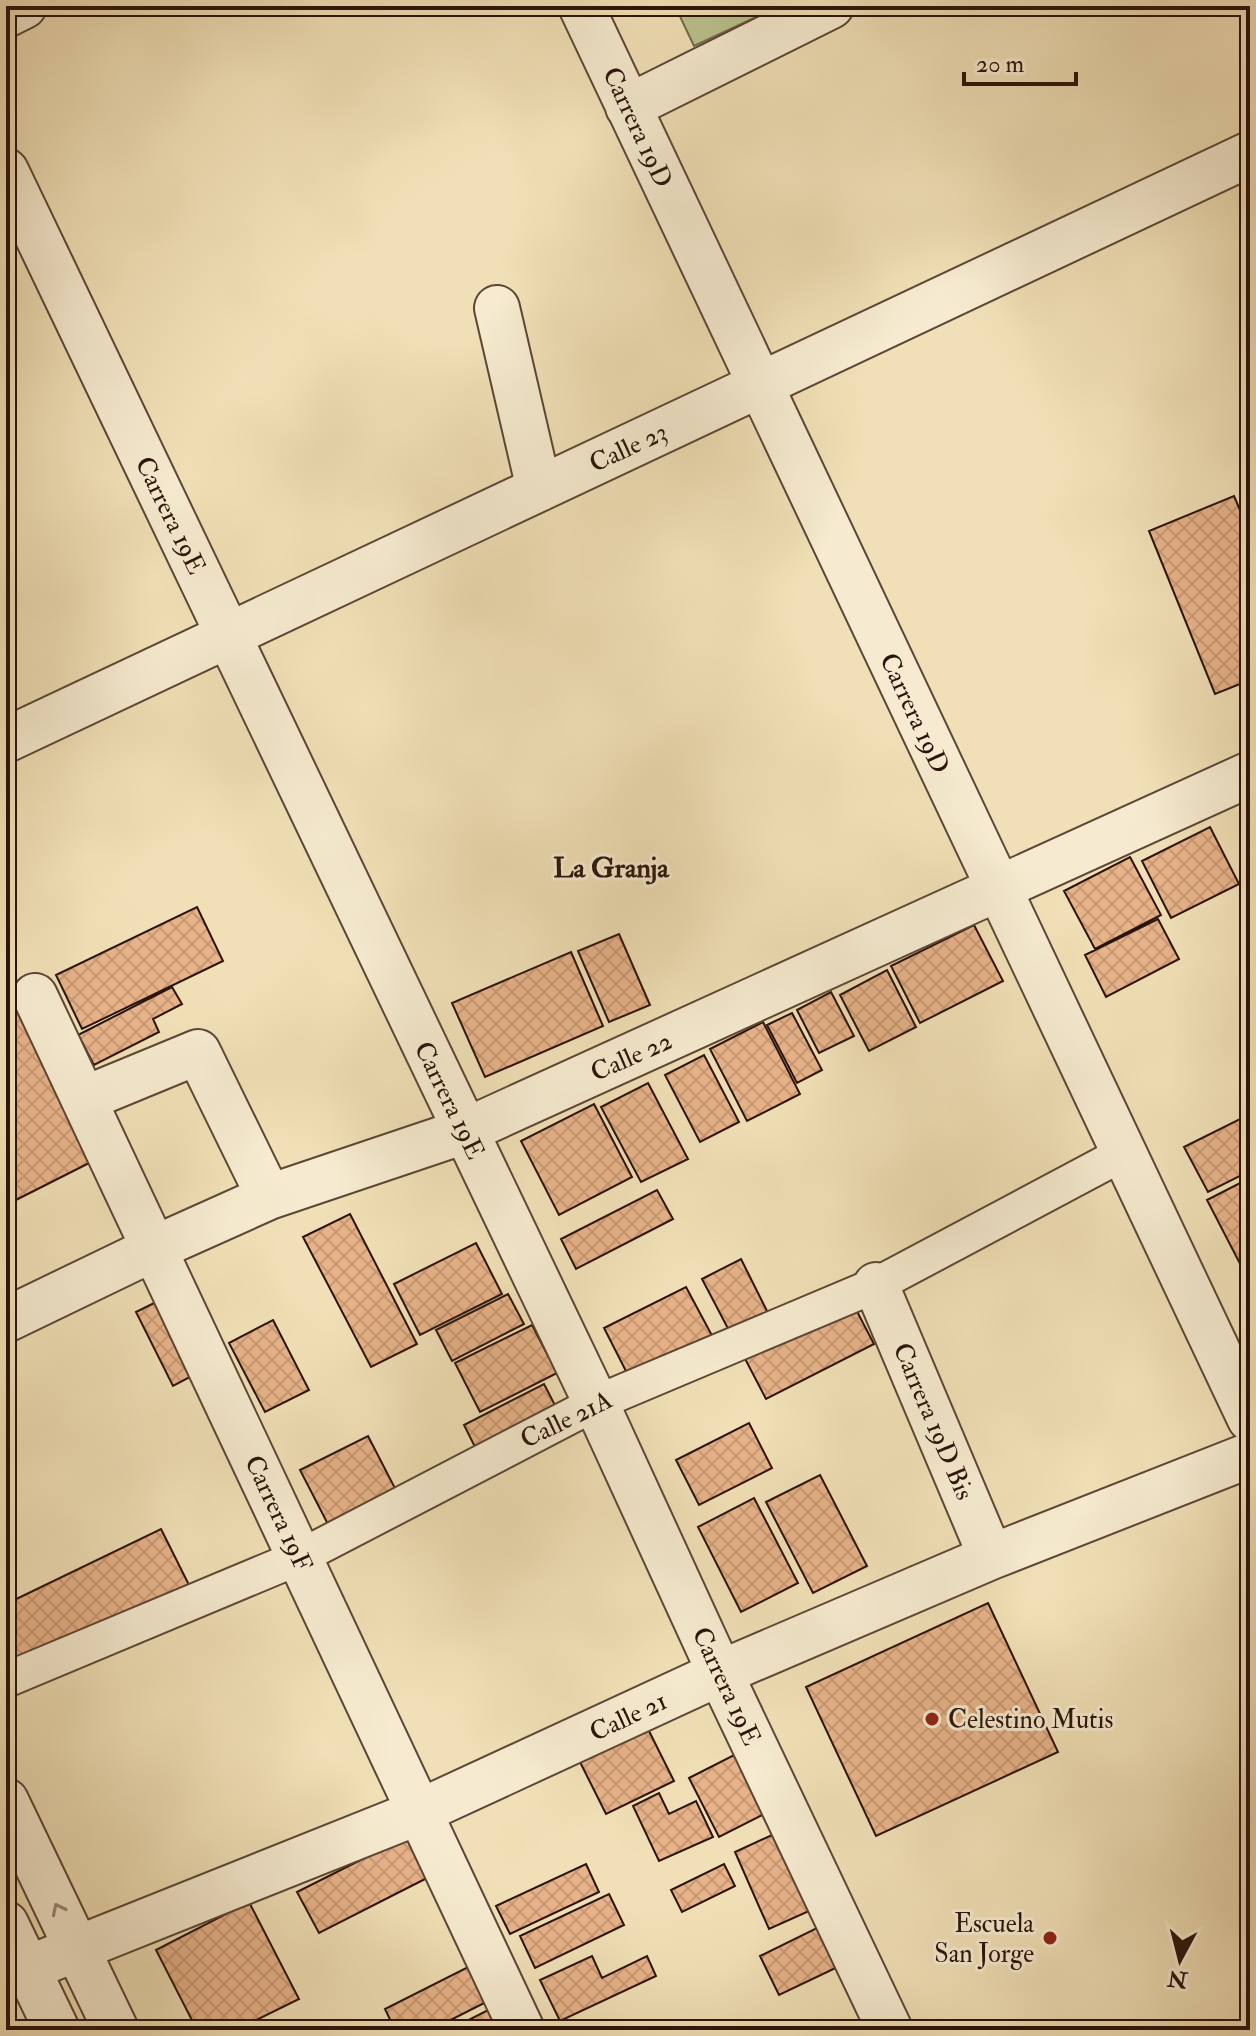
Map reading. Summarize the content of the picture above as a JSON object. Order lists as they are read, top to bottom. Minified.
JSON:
{"streets":{"street":["Carrera 19D","Calle 23","Carrera 19E","Calle 22","Calle 21A","Carrera 19D Bis","Carrera 19F","Calle 21"]},"crossings":[["Carrera 19D","Calle 23"],["Carrera 19D","Calle 22"],["Carrera 19D","Calle 21A"],["Calle 23","Carrera 19E"],["Carrera 19E","Calle 22"],["Carrera 19E","Calle 21A"],["Carrera 19E","Calle 21"],["Calle 22","Carrera 19F"],["Calle 21A","Carrera 19D Bis"],["Calle 21A","Carrera 19F"],["Carrera 19D Bis","Calle 21"],["Carrera 19F","Calle 21"]],"districts":["La Granja"],"places":["Celestino Mutis","Escuela San Jorge"],"scale_bar":"20 m","north":"bottom"}
